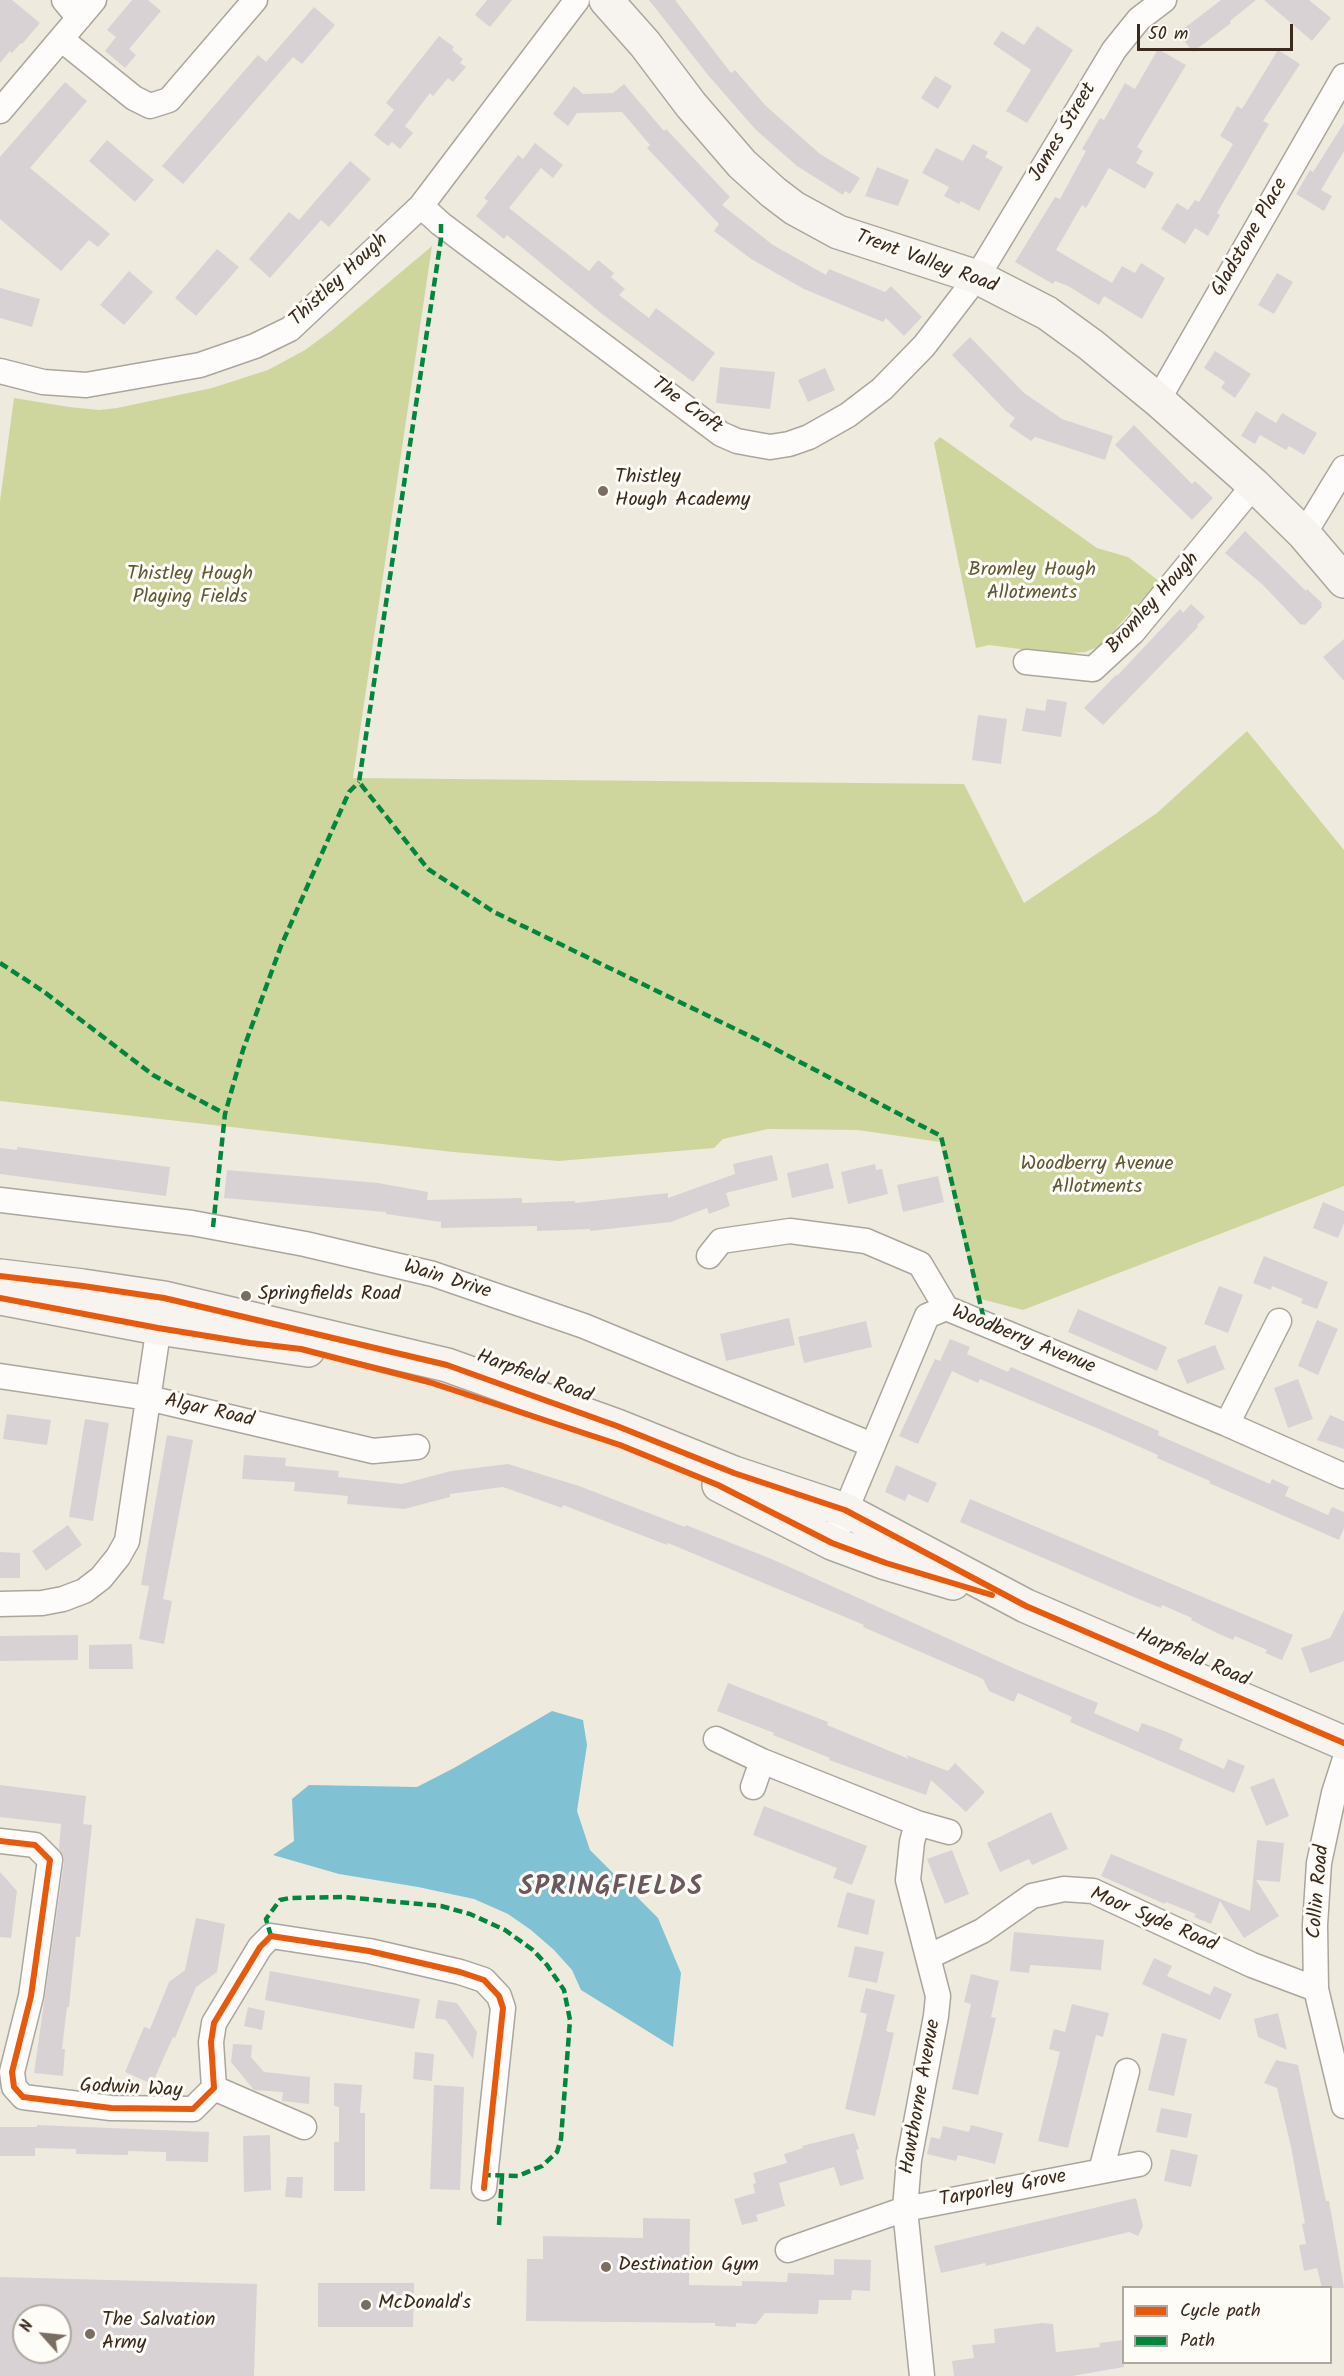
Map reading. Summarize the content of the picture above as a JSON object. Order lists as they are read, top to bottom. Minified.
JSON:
{"streets":{"street":["James Street","Gladstone Place","Trent Valley Road","Thistley Hough","The Croft","Bromley Hough","Wain Drive","Woodberry Avenue","Harpfield Road","Algar Road","Collin Road","Moor Syde Road","Godwin Way","Hawthorne Avenue","Tarporley Grove"]},"crossings":[["James Street","Trent Valley Road"],["James Street","The Croft"],["Gladstone Place","Trent Valley Road"],["Trent Valley Road","The Croft"],["Trent Valley Road","Bromley Hough"],["Thistley Hough","The Croft"],["Wain Drive","Woodberry Avenue"],["Woodberry Avenue","Harpfield Road"],["Collin Road","Moor Syde Road"],["Moor Syde Road","Hawthorne Avenue"],["Hawthorne Avenue","Tarporley Grove"]],"districts":["SPRINGFIELDS"],"parks":["Bromley Hough Allotments","Thistley Hough Playing Fields","Woodberry Avenue Allotments"],"places":["Thistley Hough Academy","Springfields Road","Destination Gym","McDonald's","The Salvation Army"],"legend":["Cycle path","Path"],"scale_bar":"50 m","north":"top left"}
